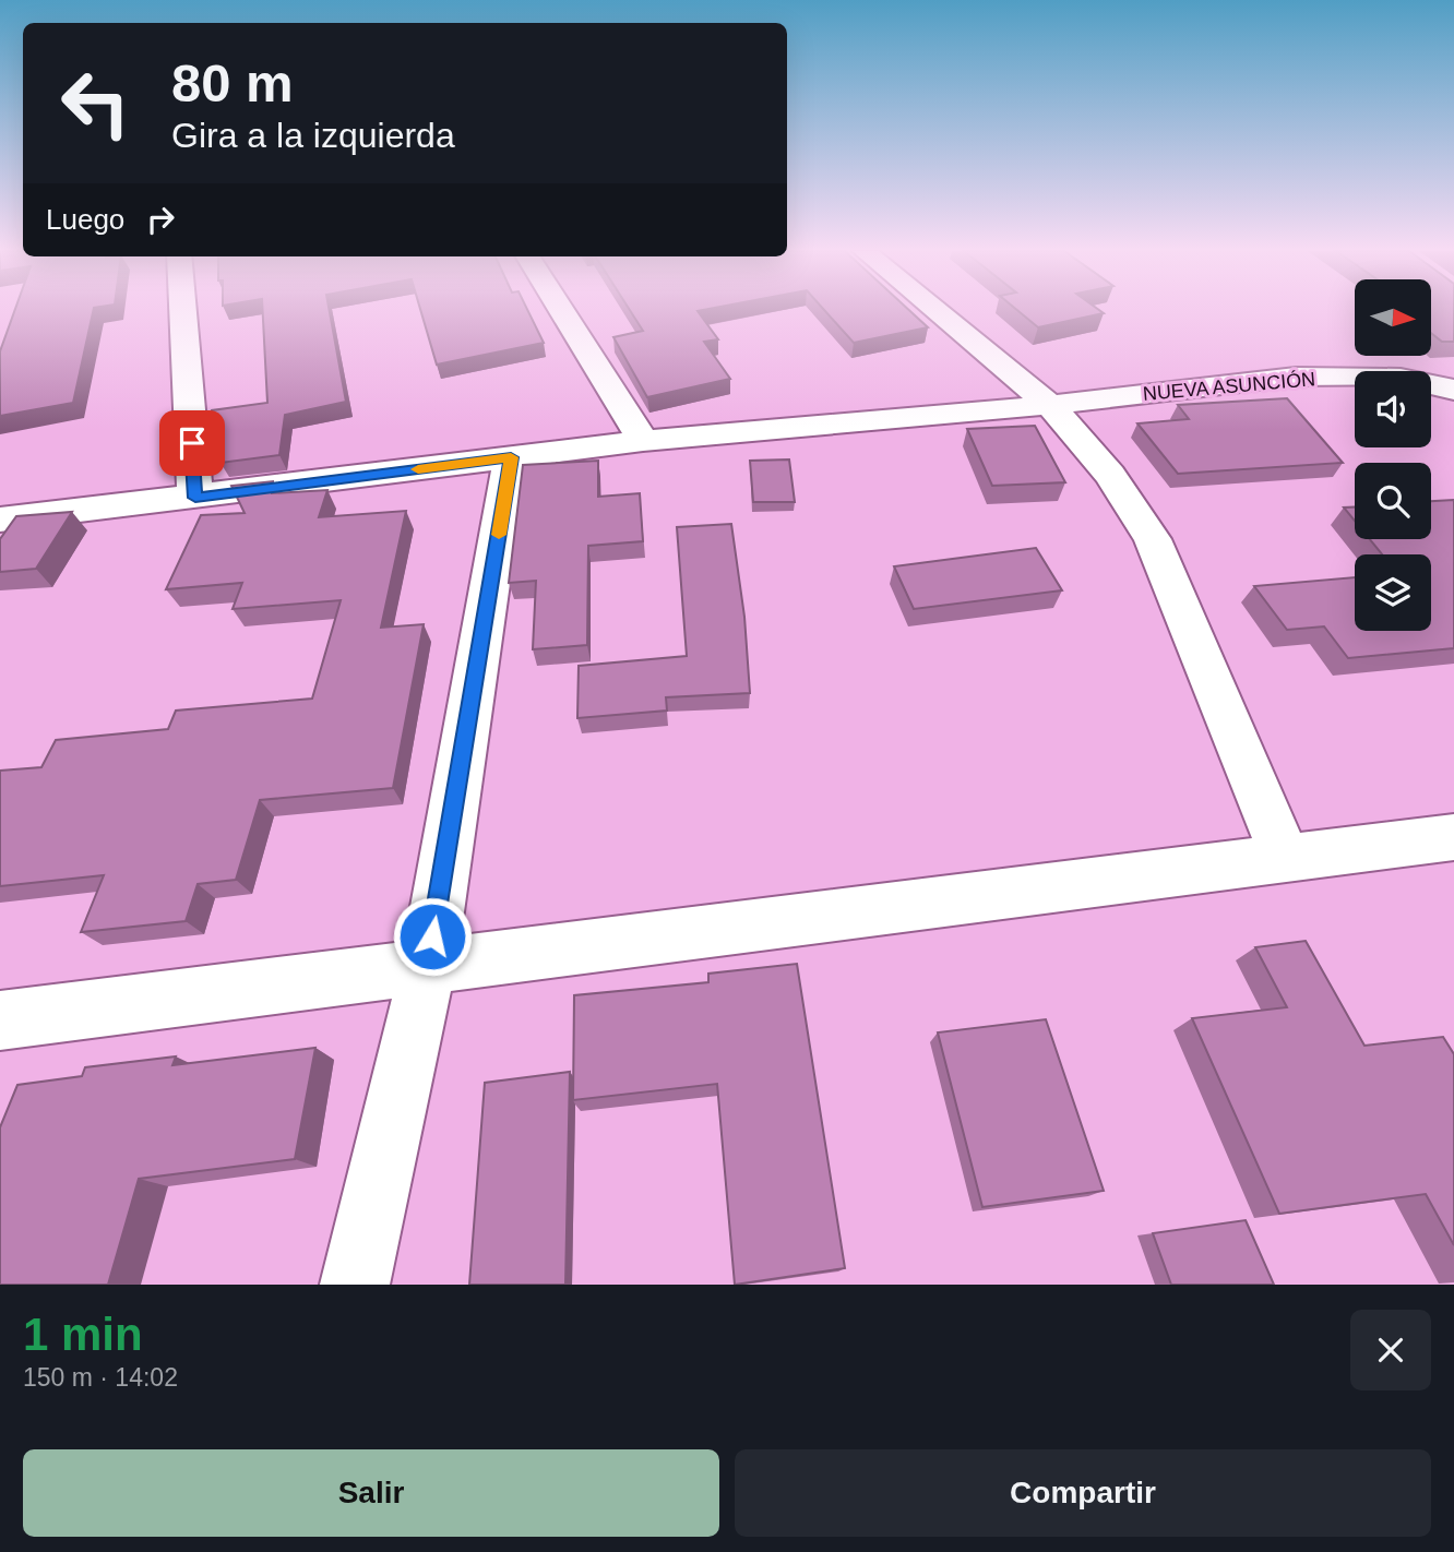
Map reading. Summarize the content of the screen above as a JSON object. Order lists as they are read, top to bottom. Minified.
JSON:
{"streets":{"street":["NUEVA ASUNCIÓN"]},"north":"right","page":{"turn":["80 m","Gira a la izquierda"],"then":"Luego","heading":["1 min","150 m · 14:02"],"buttons":["Salir","Compartir"]}}
